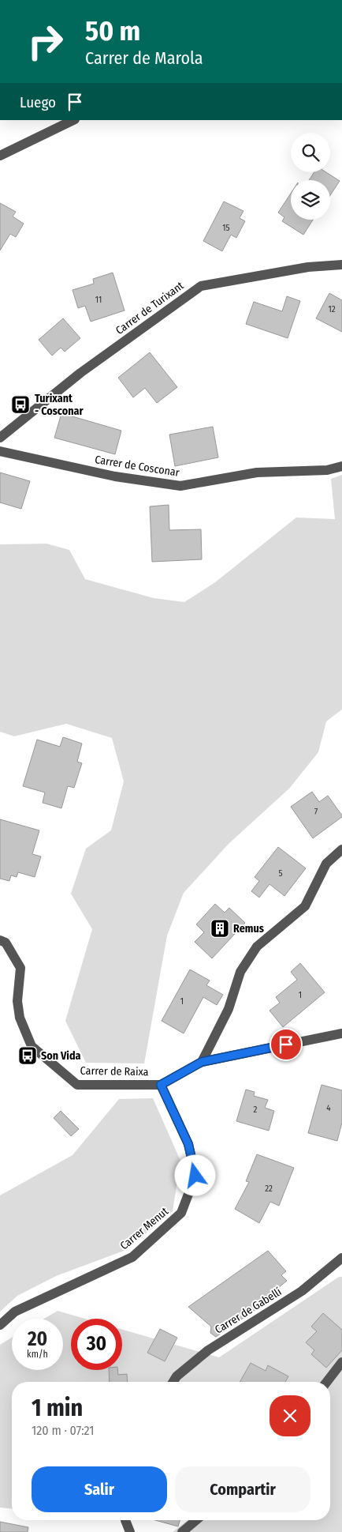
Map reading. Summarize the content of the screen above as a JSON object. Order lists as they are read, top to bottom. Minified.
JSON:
{"streets":{"street":["Carrer de Turixant","Carrer de Cosconar","Carrer de Raixa","Carrer Menut","Carrer de Gabellí"]},"crossings":[["Carrer de Raixa","Carrer Menut"]],"places":{"bus stop":["Turixant - Cosconar","Son Vida"],"building":["Remus"]},"house_numbers":["15","11","12","7","5","1","1","4","2","22"],"page":{"turn":["50 m","Carrer de Marola"],"then":"Luego","speed":"20 km/h","limit":"30","heading":["1 min","120 m · 07:21"],"buttons":["Salir","Compartir"]}}
